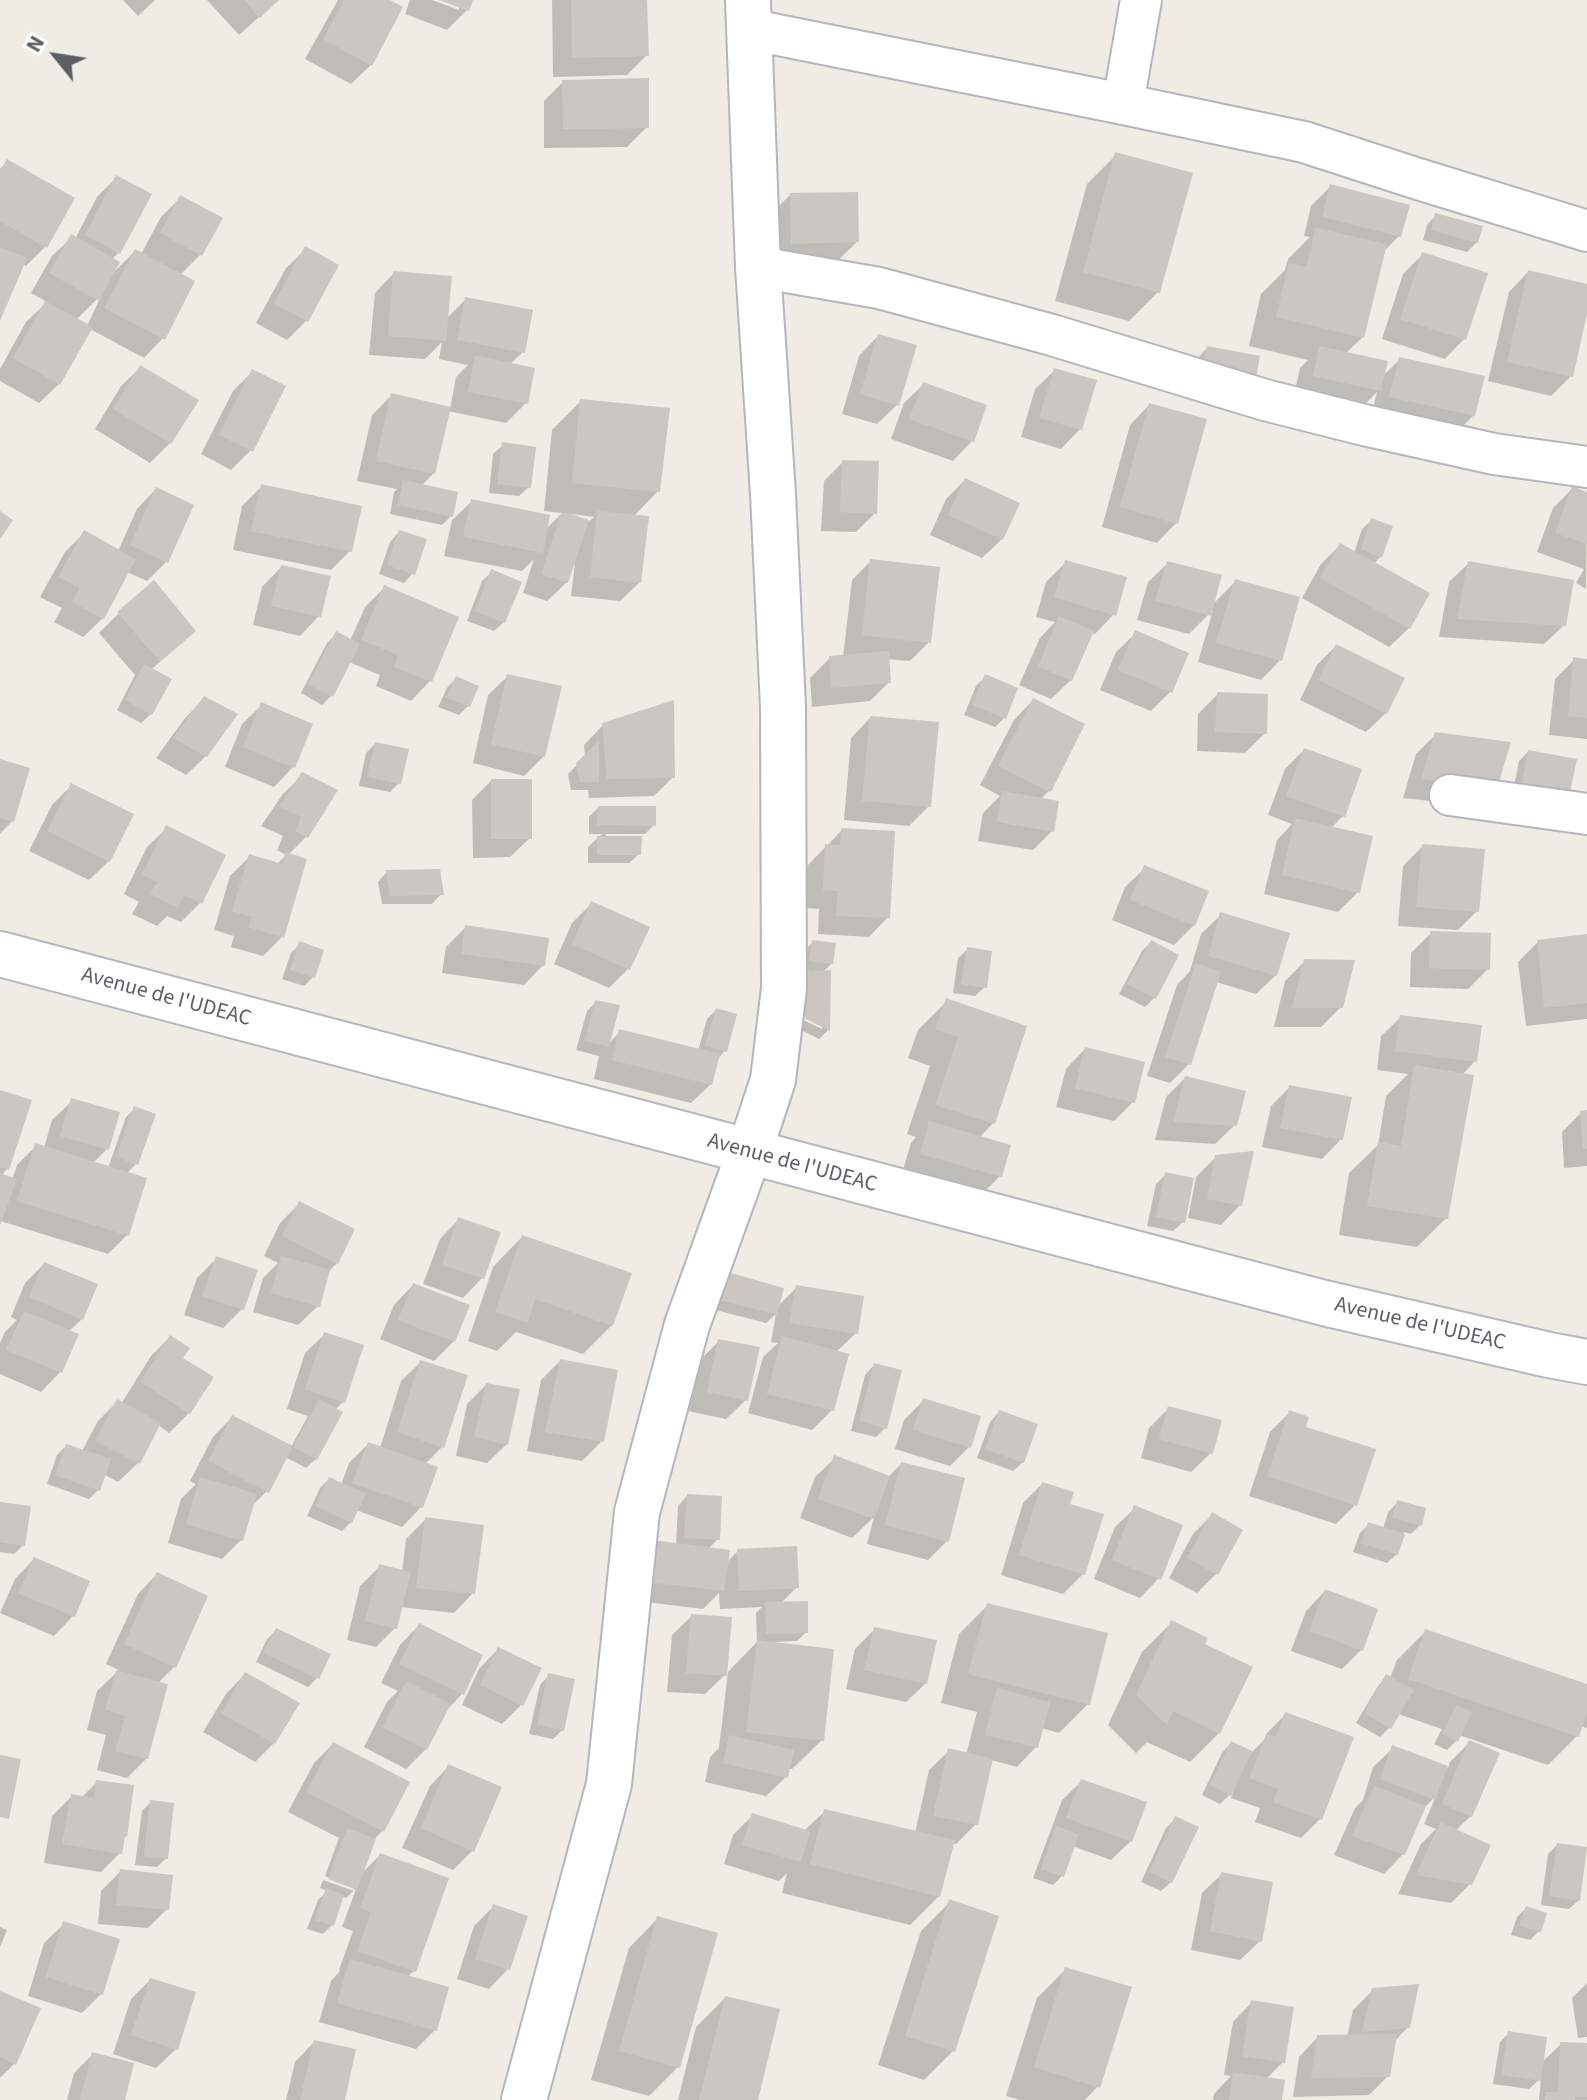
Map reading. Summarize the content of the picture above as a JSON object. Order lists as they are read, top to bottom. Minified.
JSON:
{"streets":{"street":["Avenue de I'UDEAC"]},"north":"top left"}
